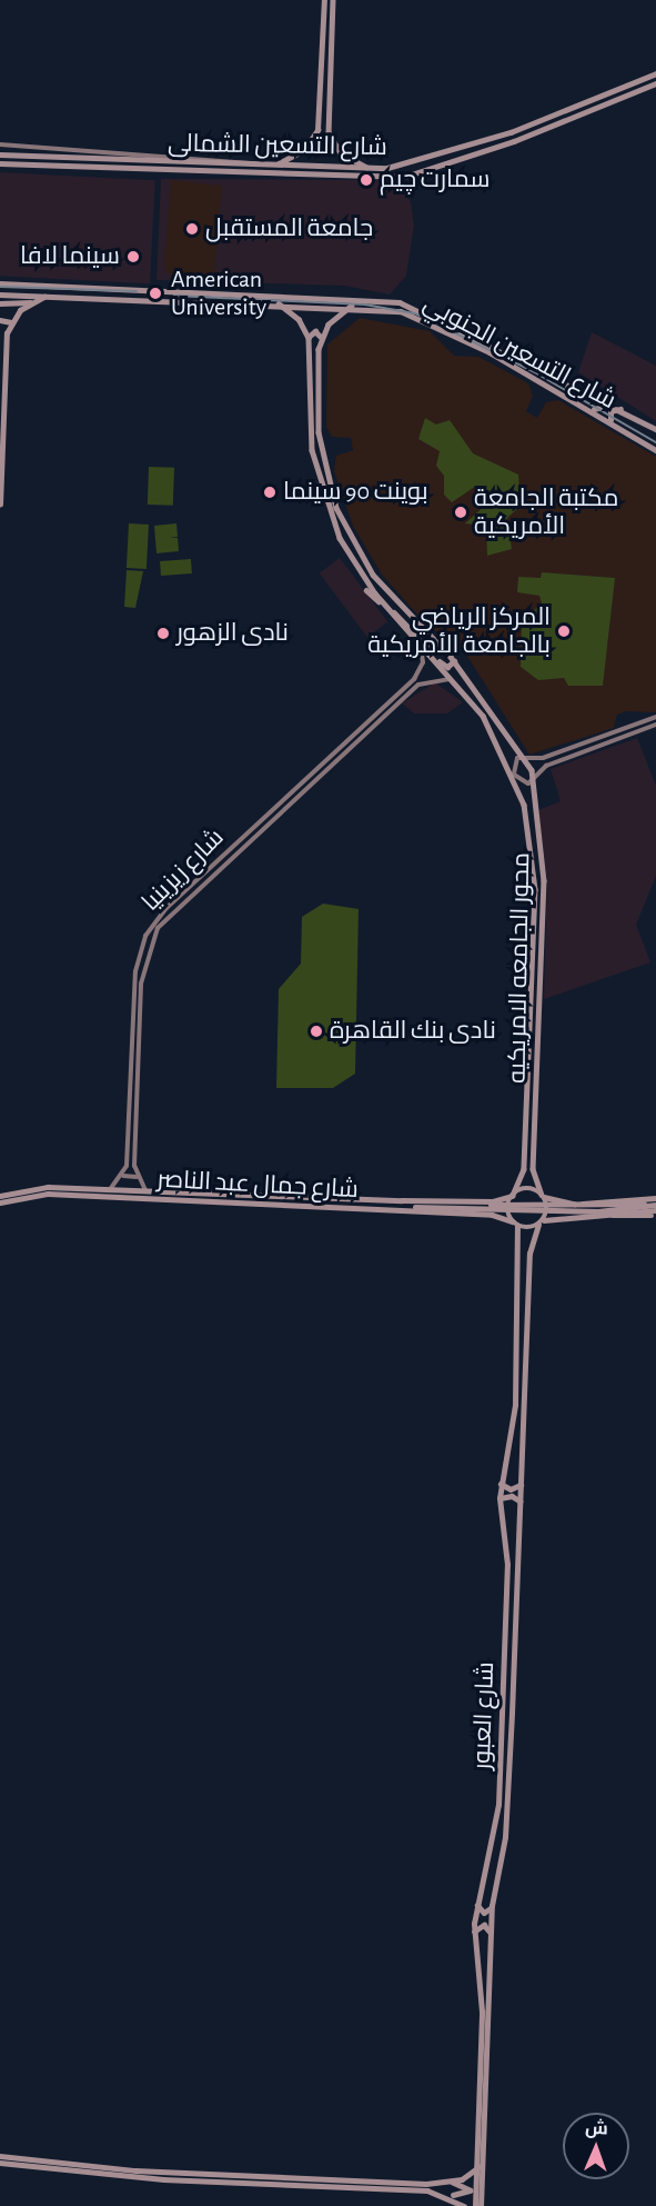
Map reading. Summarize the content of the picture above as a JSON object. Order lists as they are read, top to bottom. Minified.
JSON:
{"streets":{"main road":["شارع التسعين الشمالى","شارع التسعين الجنوبي","شارع زيزينيا","محور الجامعه الامريكيه","شارع جمال عبد الناصر","شارع العبور"]},"crossings":[["محور الجامعه الامريكيه","شارع جمال عبد الناصر"],["محور الجامعه الامريكيه","شارع العبور"],["شارع جمال عبد الناصر","شارع العبور"]],"places":["سمارت چيم","جامعة المستقبل","سينما لافا","American University","بوينت 90 سينما","مكتبة الجامعة الأمريكية","المركز الرياضي بالجامعة الأمريكية","نادى الزهور","نادى بنك القاهرة"],"north":"top"}
